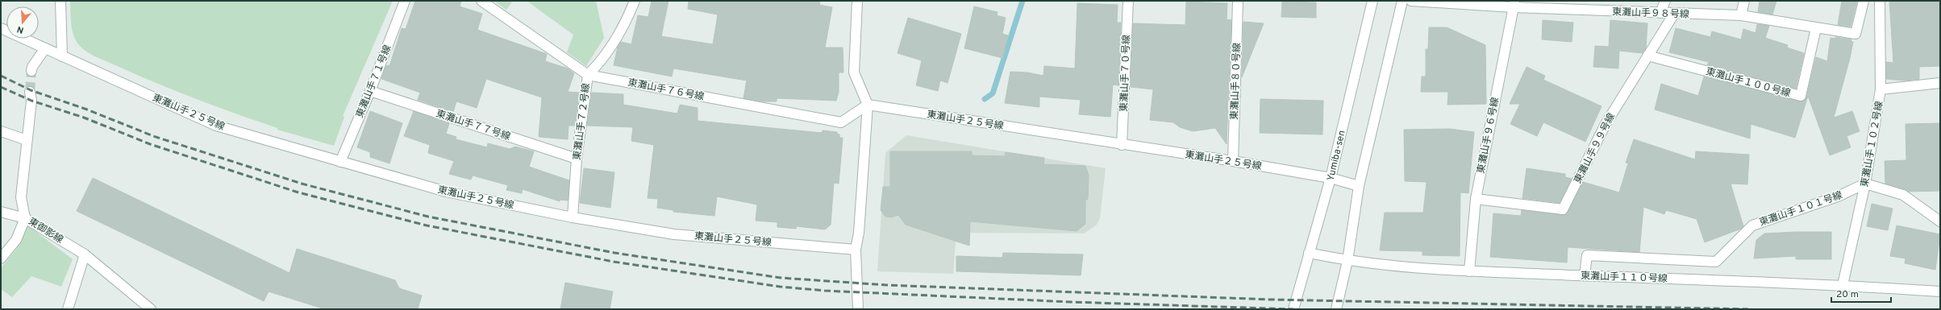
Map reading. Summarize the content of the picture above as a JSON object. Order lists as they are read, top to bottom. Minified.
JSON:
{"streets":{"street":["東灘山手９８号線","東灘山手７０号線","東灘山手７１号線","東灘山手８０号線","東灘山手１００号線","東灘山手７６号線","東灘山手２５号線","東灘山手７２号線","東灘山手７７号線","東灘山手９６号線","東灘山手１０２号線","東灘山手９９号線","Yumiba-sen","東灘山手１０１号線","東御影線","東灘山手１１０号線"]},"crossings":[["東灘山手９８号線","東灘山手１００号線"],["東灘山手９８号線","東灘山手９６号線"],["東灘山手９８号線","東灘山手９９号線"],["東灘山手７０号線","東灘山手２５号線"],["東灘山手７１号線","東灘山手２５号線"],["東灘山手７１号線","東灘山手７７号線"],["東灘山手８０号線","東灘山手２５号線"],["東灘山手１００号線","東灘山手９９号線"],["東灘山手７６号線","東灘山手２５号線"],["東灘山手７６号線","東灘山手７２号線"],["東灘山手２５号線","東灘山手７２号線"],["東灘山手２５号線","Yumiba-sen"],["東灘山手７２号線","東灘山手７７号線"],["東灘山手９６号線","東灘山手９９号線"],["東灘山手９６号線","東灘山手１１０号線"],["東灘山手１０２号線","東灘山手１０１号線"],["東灘山手１０２号線","東灘山手１１０号線"],["Yumiba-sen","東灘山手１１０号線"],["東灘山手１０１号線","東灘山手１１０号線"]],"scale_bar":"20 m","north":"bottom"}
